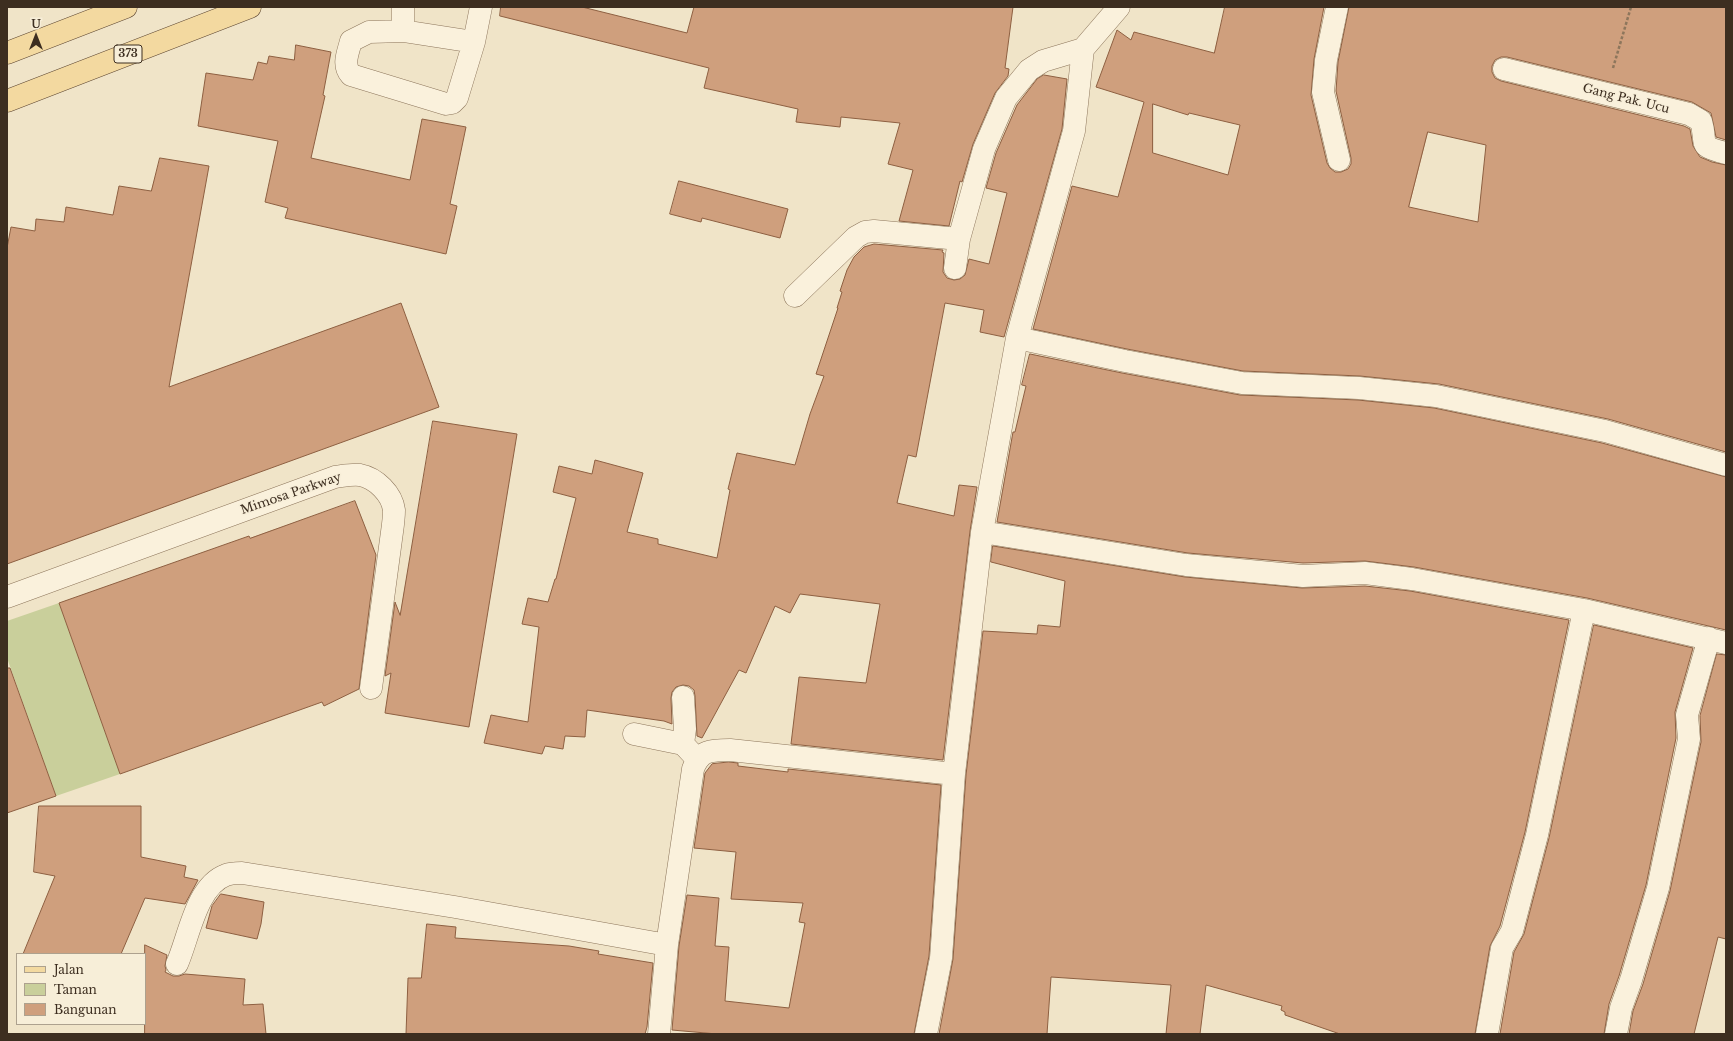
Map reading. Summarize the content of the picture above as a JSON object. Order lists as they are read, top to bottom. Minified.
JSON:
{"streets":{"main road":["373"],"street":["Gang Pak. Ucu","Mimosa Parkway"]},"legend":["Jalan","Taman","Bangunan"],"north":"top"}
